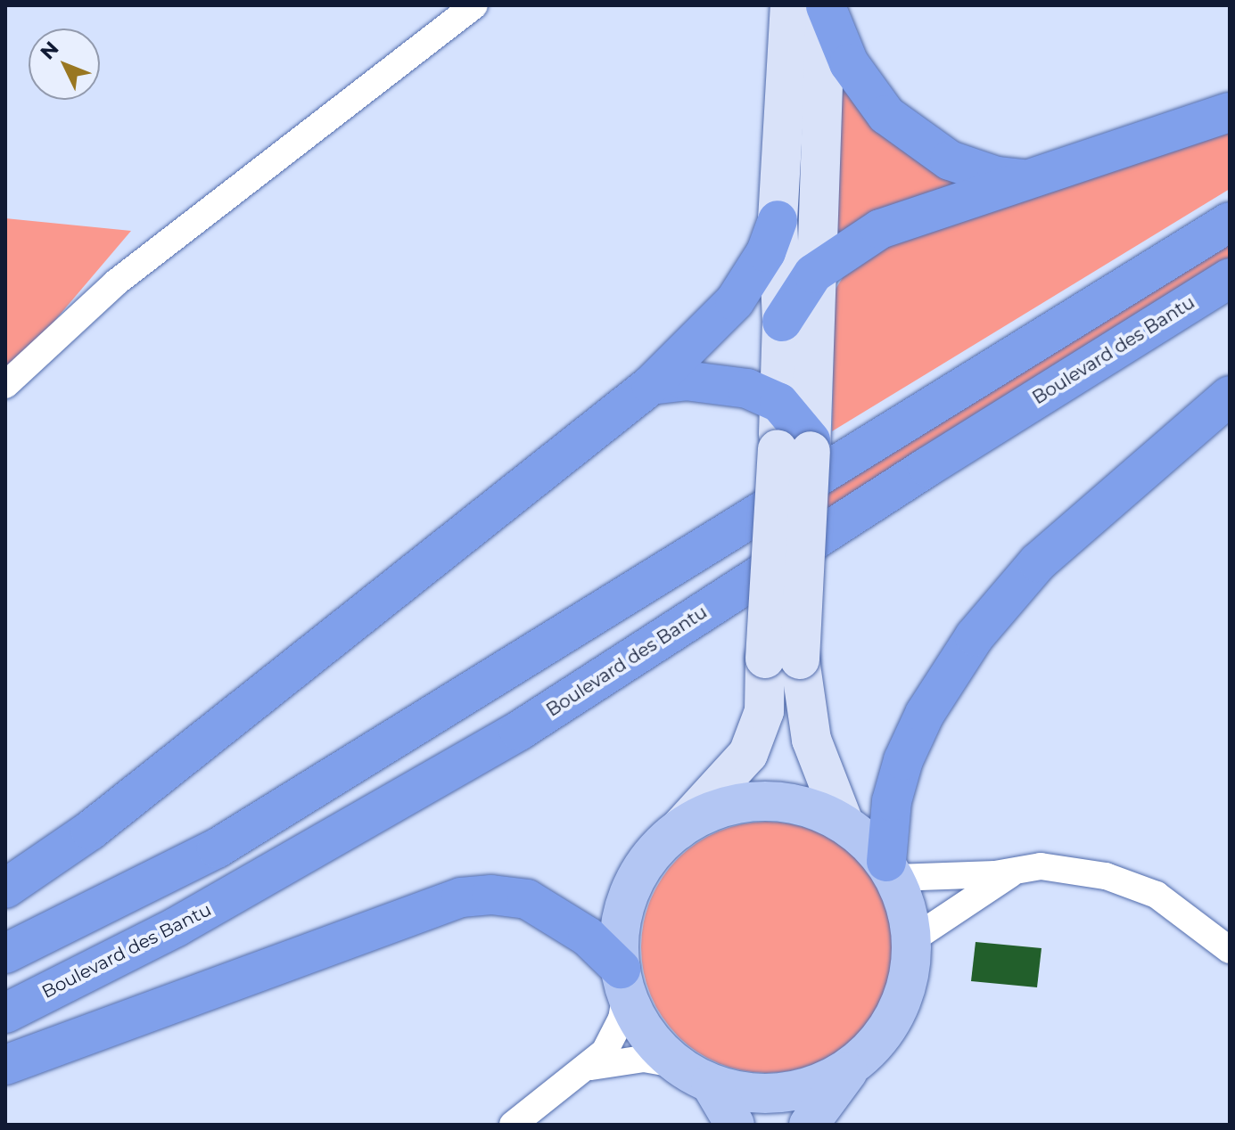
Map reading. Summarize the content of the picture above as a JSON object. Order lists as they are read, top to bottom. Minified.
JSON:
{"streets":{"highway":["Boulevard des Bantu"]},"north":"top left"}
